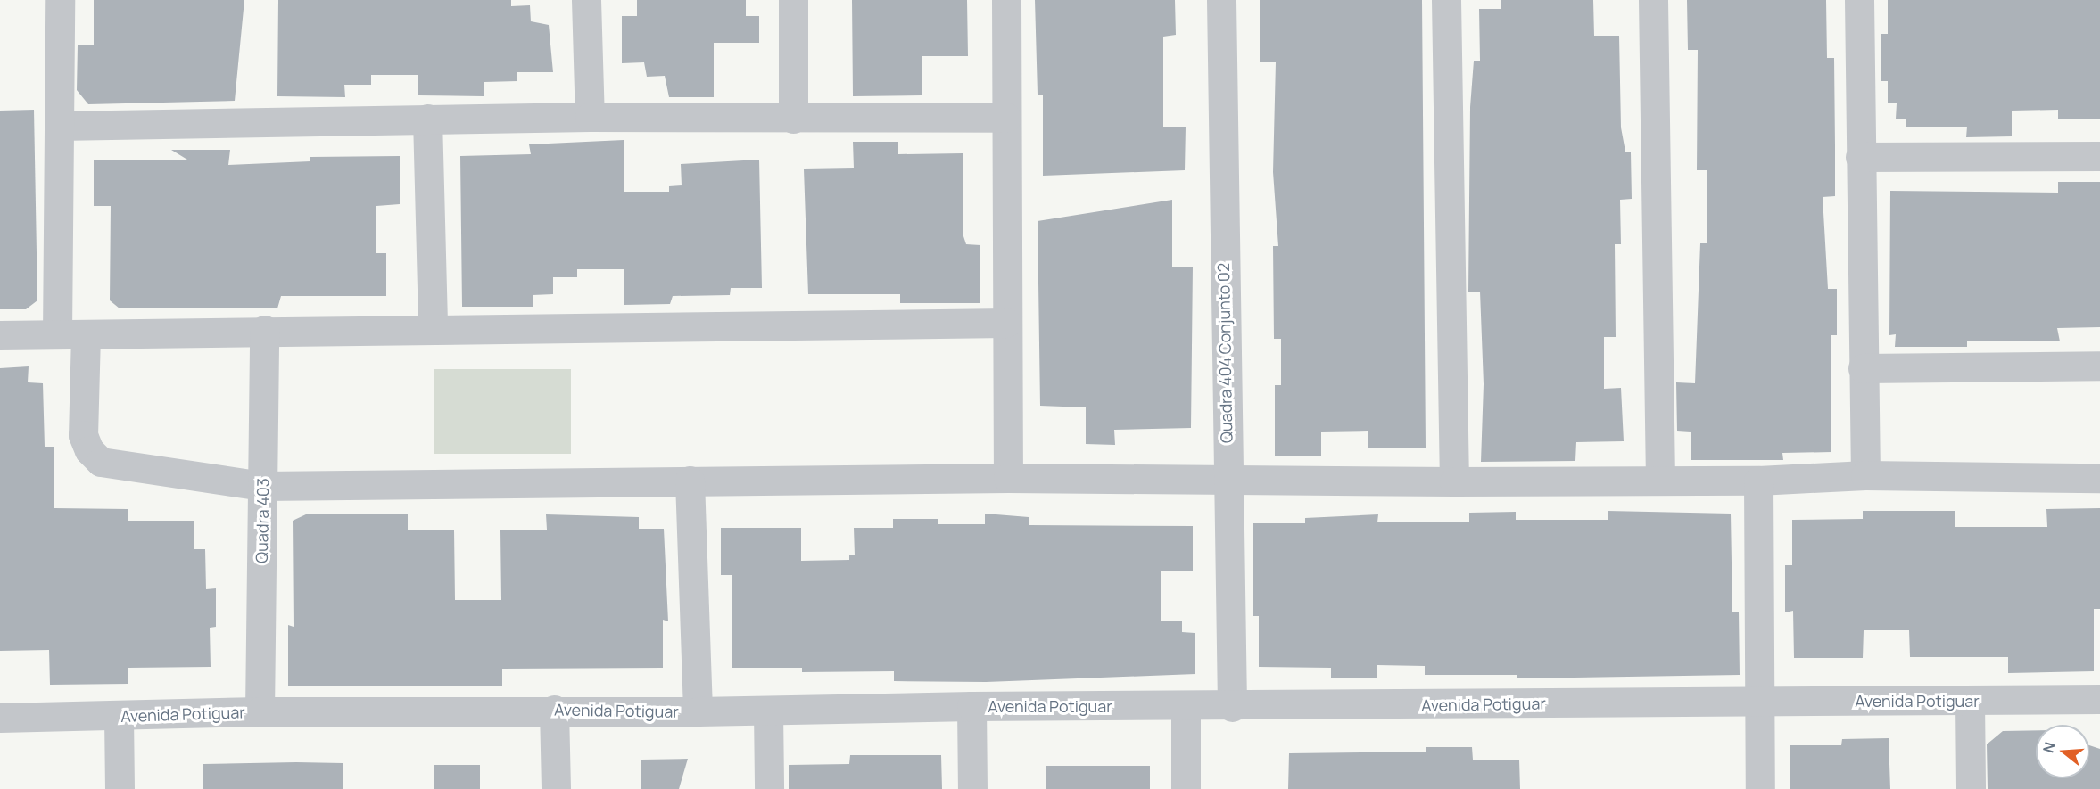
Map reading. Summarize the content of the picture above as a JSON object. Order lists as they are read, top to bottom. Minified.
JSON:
{"streets":{"street":["Quadra 404 Conjunto 02","Quadra 403","Avenida Potiguar"]},"crossings":[["Quadra 404 Conjunto 02","Avenida Potiguar"],["Quadra 403","Avenida Potiguar"]],"north":"left"}
